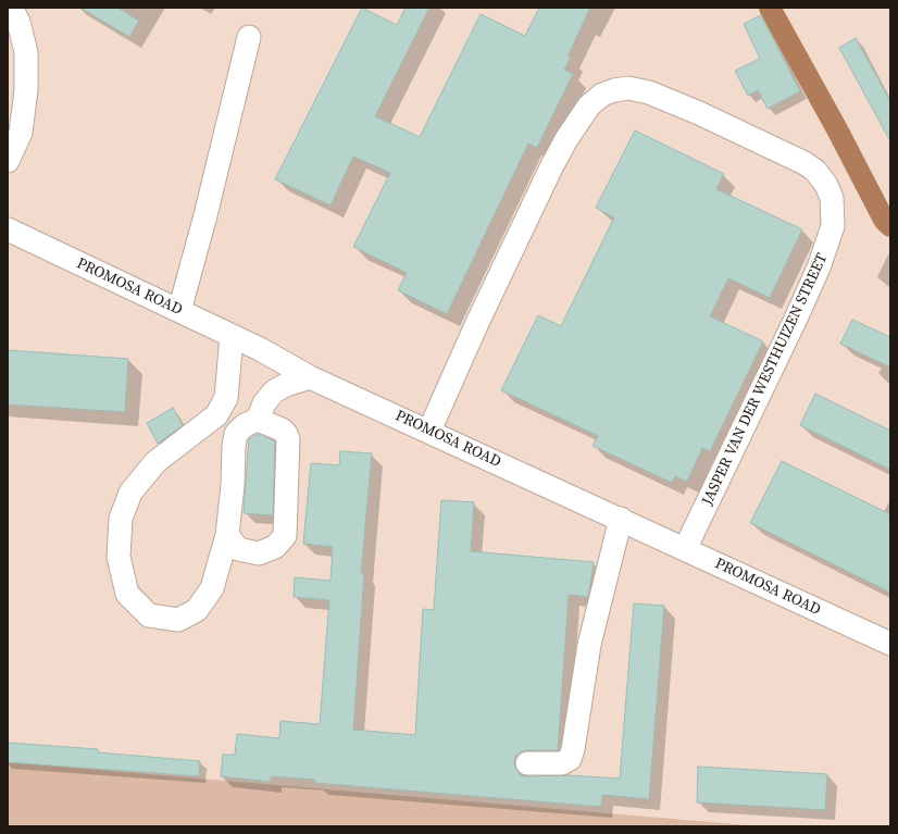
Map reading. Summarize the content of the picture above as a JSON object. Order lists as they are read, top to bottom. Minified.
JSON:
{"streets":{"street":["PROMOSA ROAD","JASPER VAN DER WESTHUIZEN STREET"]},"crossings":[["PROMOSA ROAD","JASPER VAN DER WESTHUIZEN STREET"]]}
